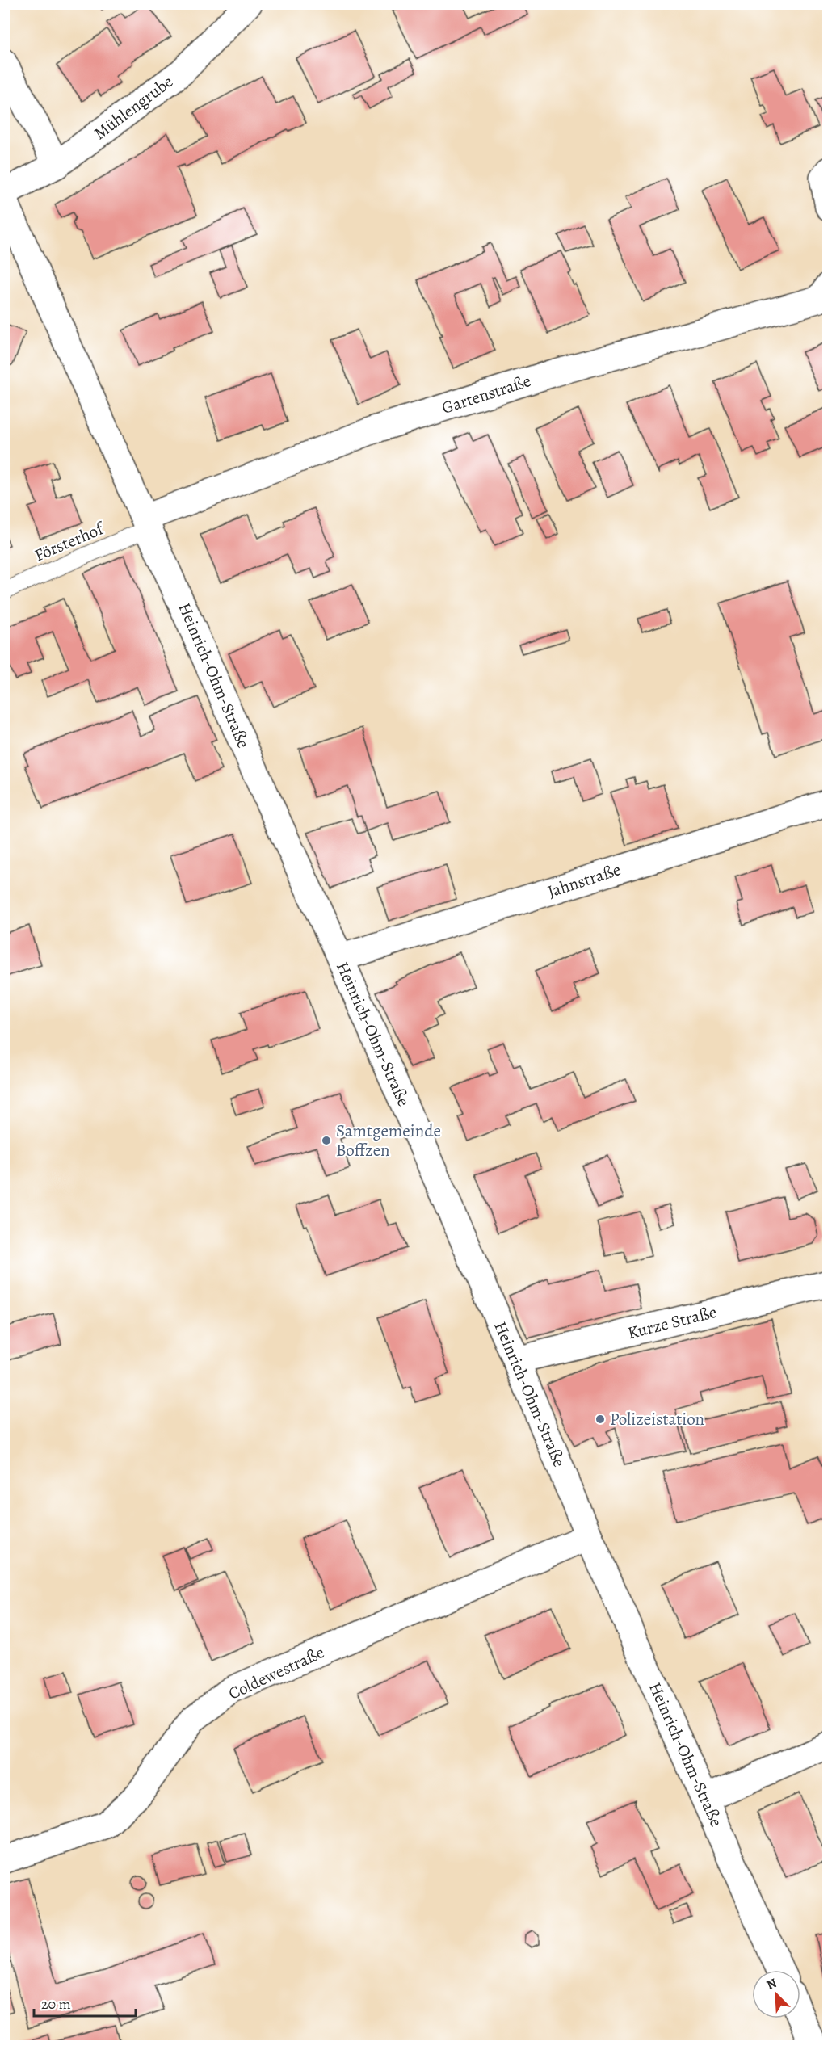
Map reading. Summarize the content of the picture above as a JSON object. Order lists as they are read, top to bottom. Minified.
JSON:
{"streets":{"street":["Mühlengrube","Gartenstraße","Heinrich-Ohm-Straße","Jahnstraße","Kurze Straße","Coldewestraße"],"lane":["Försterhof"]},"crossings":[["Gartenstraße","Försterhof"],["Gartenstraße","Heinrich-Ohm-Straße"],["Försterhof","Heinrich-Ohm-Straße"],["Heinrich-Ohm-Straße","Jahnstraße"],["Heinrich-Ohm-Straße","Kurze Straße"],["Heinrich-Ohm-Straße","Coldewestraße"]],"places":["Samtgemeinde Boffzen","Polizeistation"],"scale_bar":"20 m","north":"top left"}
